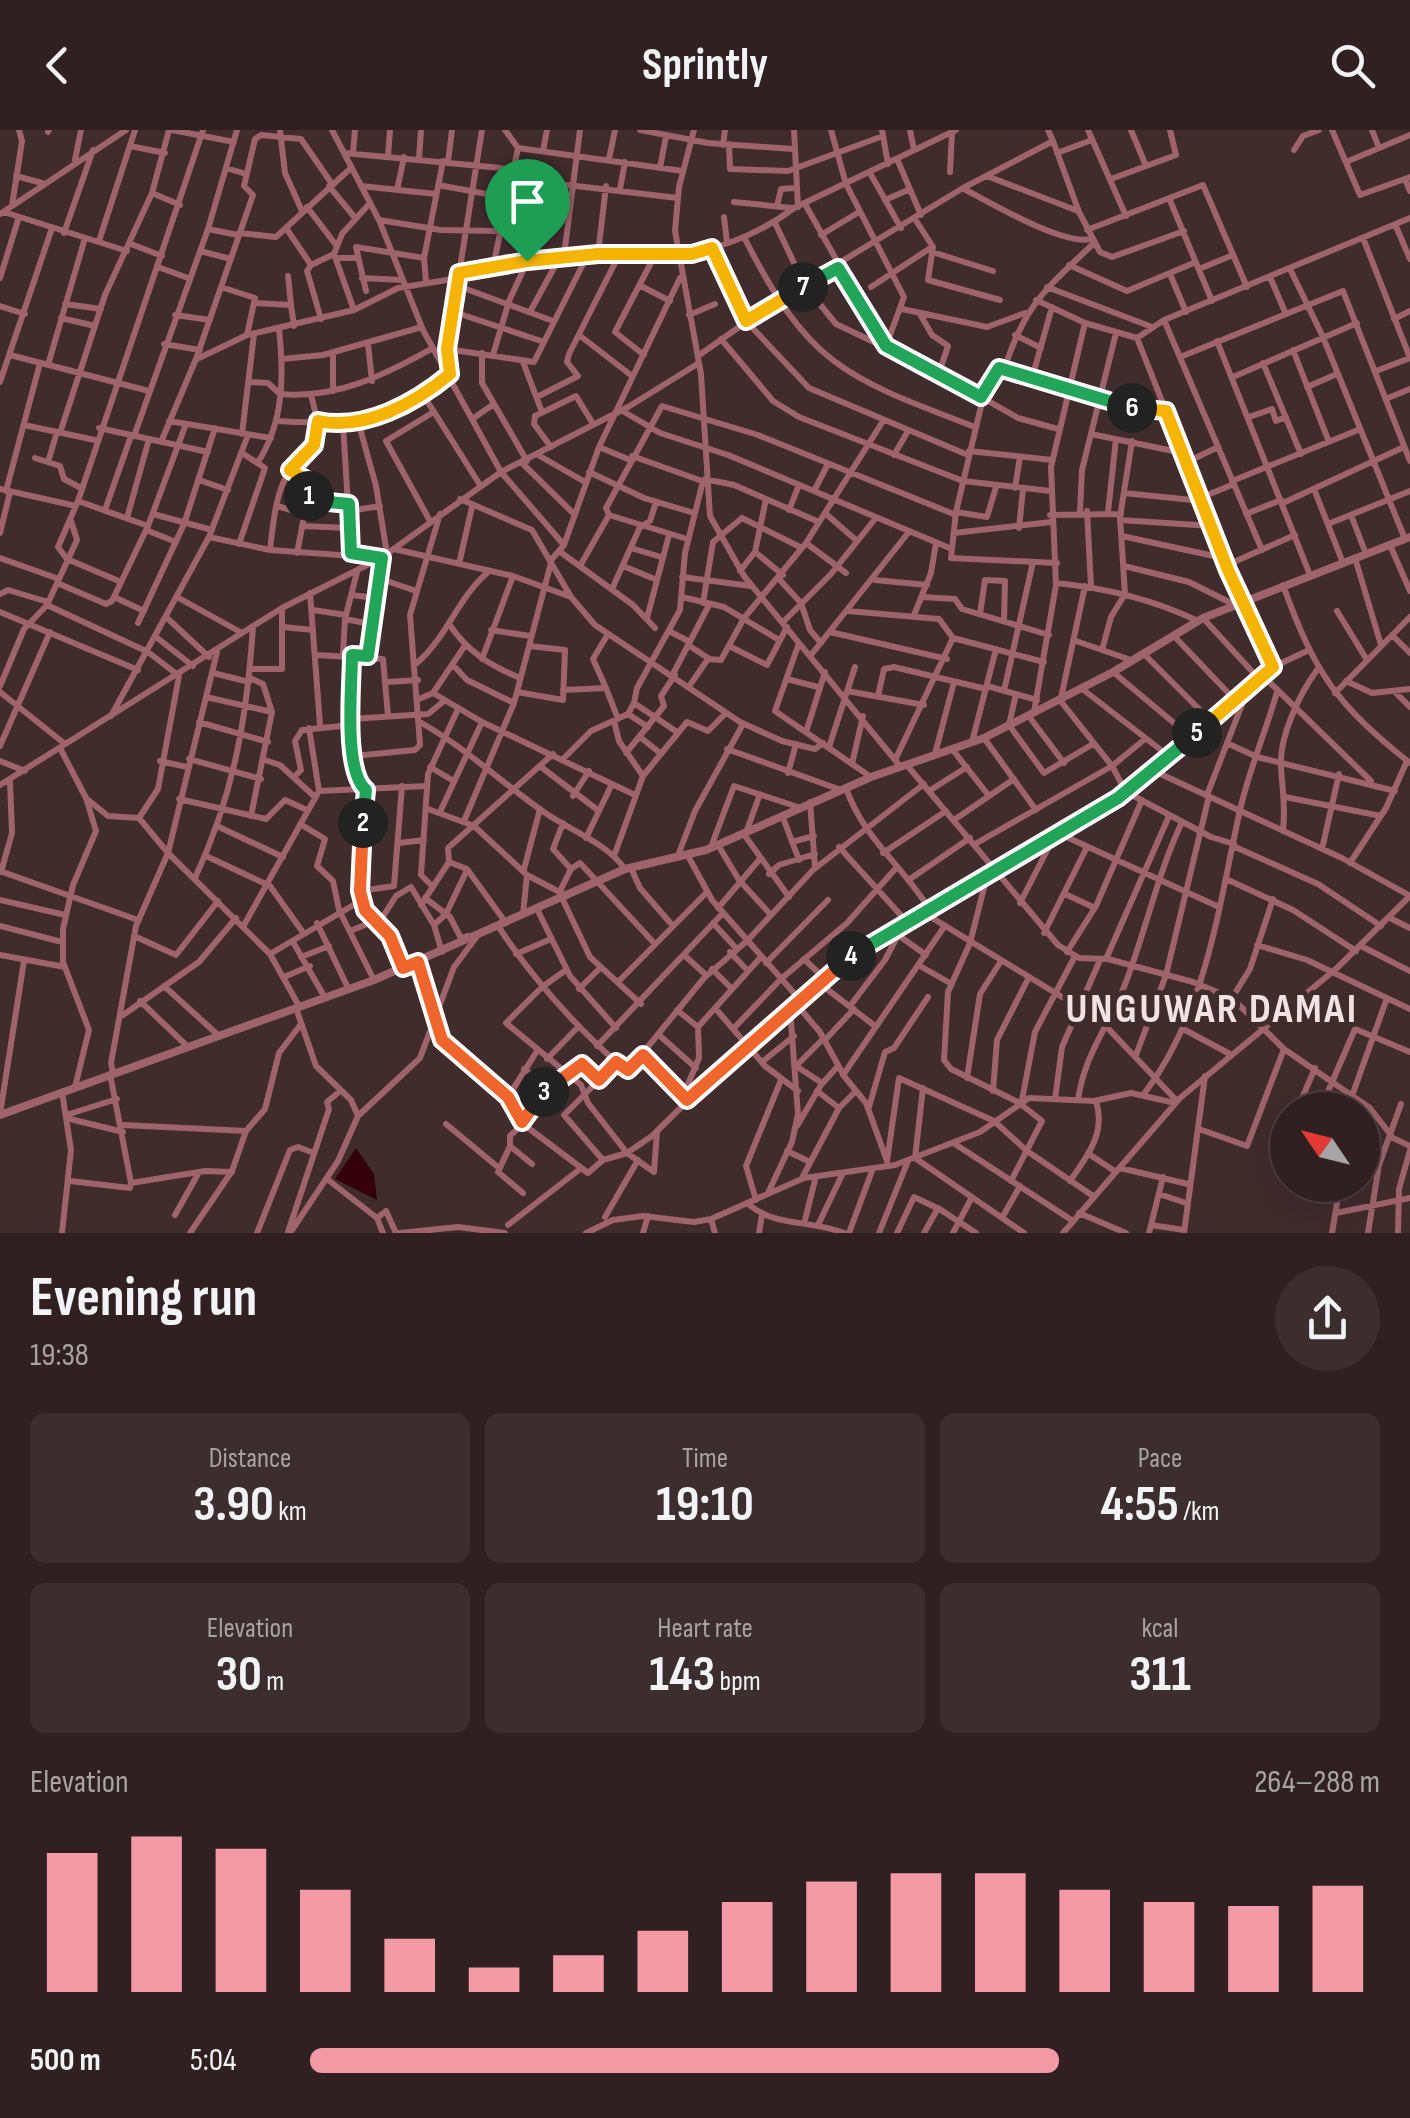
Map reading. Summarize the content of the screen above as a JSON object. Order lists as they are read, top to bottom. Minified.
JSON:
{"districts":["UNGUWAR DAMAI"],"north":"top left","page":{"header":"Sprintly","pins":["7","6","1","5","2","4","3"],"heading":["Evening run","19:38"],"stats":[["Distance","3.90 km"],["Time","19:10"],["Pace","4:55 /km"],["Elevation","30 m"],["Heart rate","143 bpm"],["kcal","311"]],"chart":["Elevation","264–288 m"],"list":[{"name":"500 m","note":"5:04"}]}}
